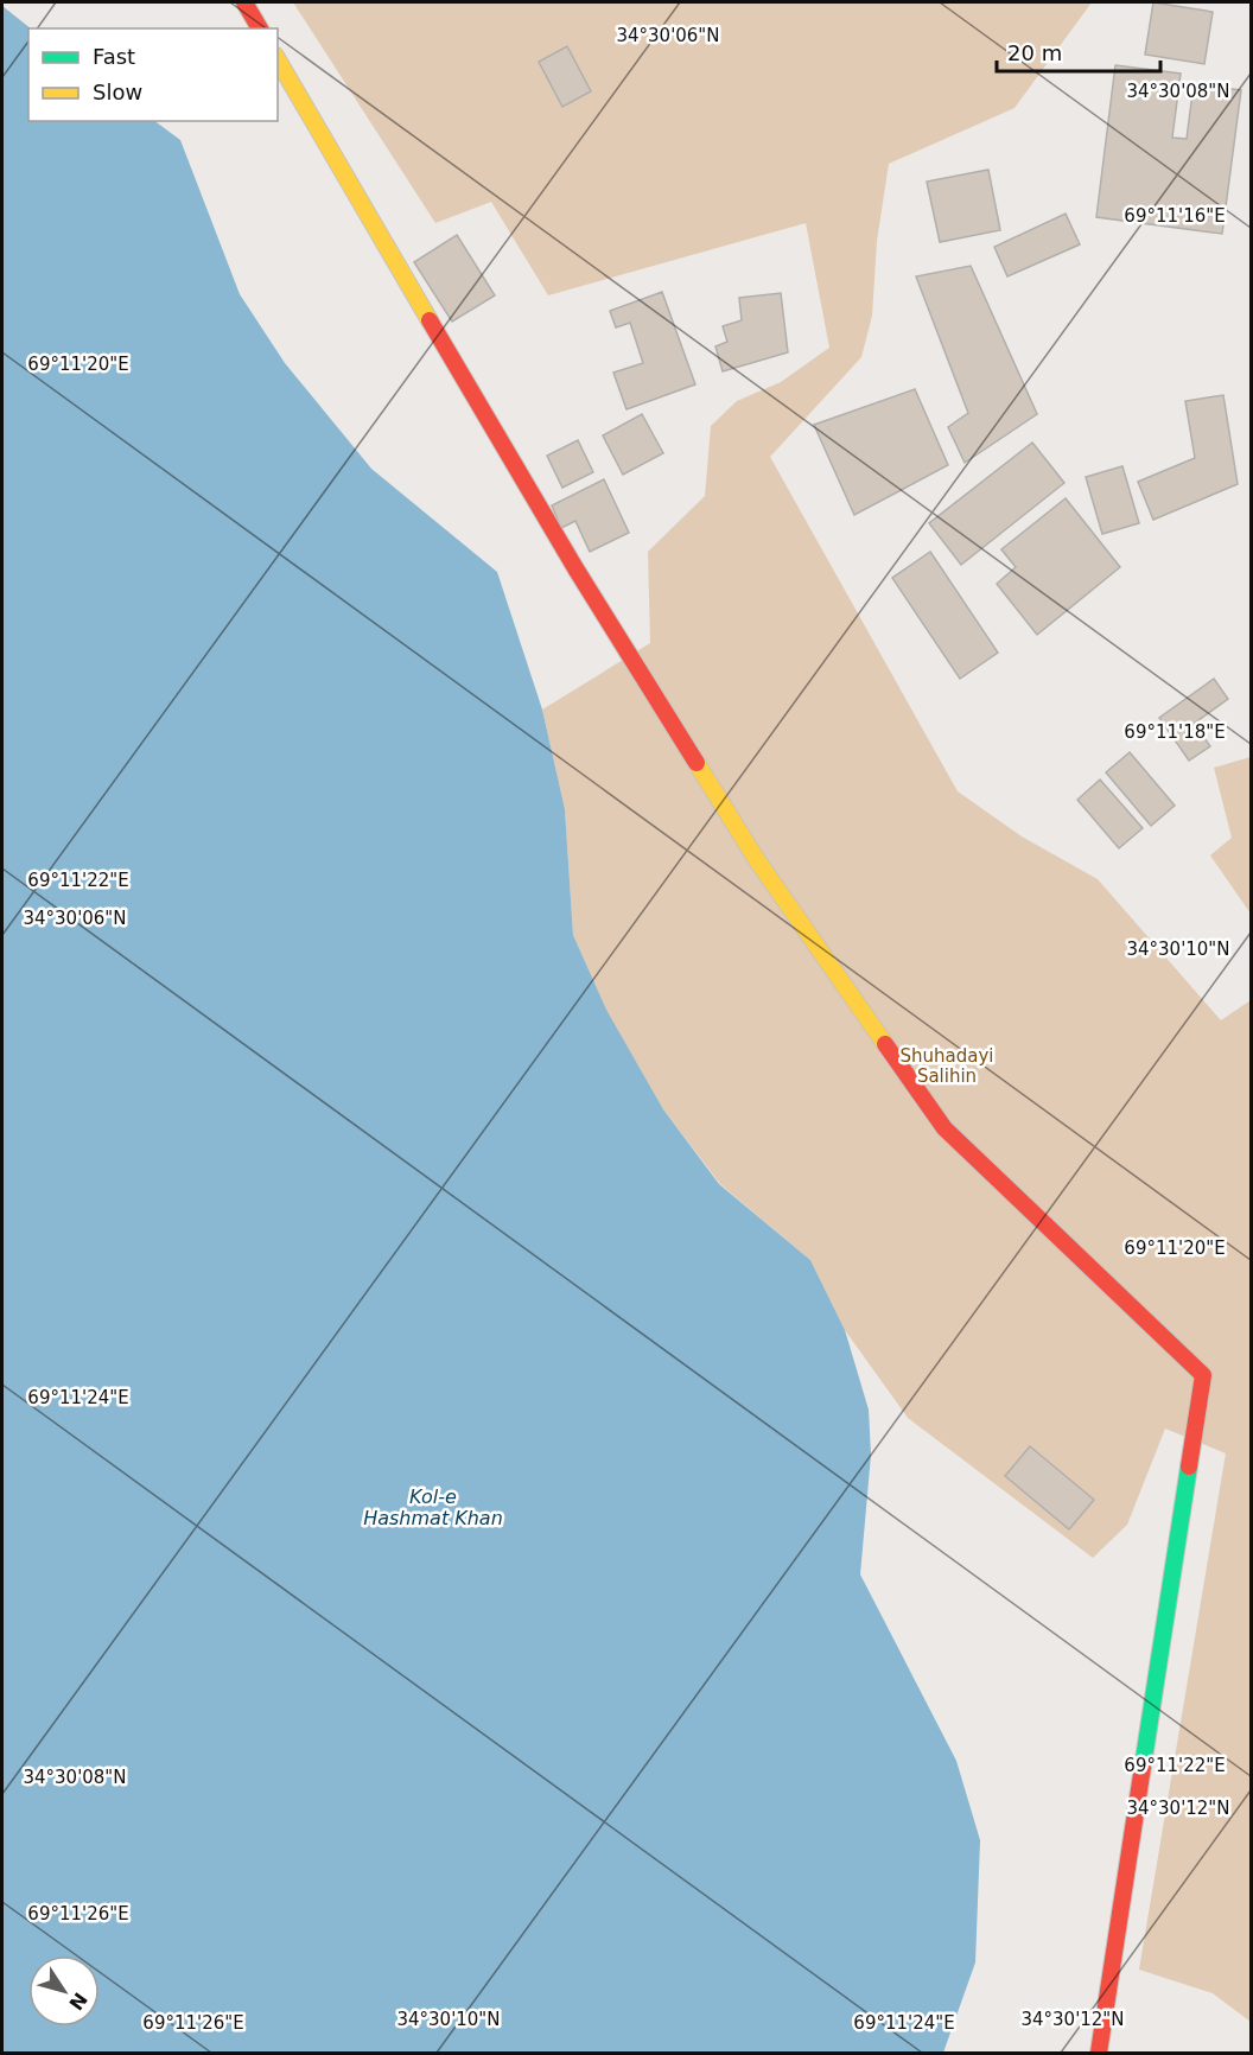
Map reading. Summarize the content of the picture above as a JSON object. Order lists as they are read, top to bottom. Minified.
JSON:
{"water":["Kol-e Hashmat Khan"],"parks":["Shuhadayi Salihin"],"legend":["Fast","Slow"],"scale_bar":"20 m","north":"bottom right","coordinates":["34°30'06\"N","34°30'08\"N","69°11'16\"E","69°11'20\"E","69°11'18\"E","69°11'22\"E","34°30'10\"N","69°11'24\"E","34°30'12\"N","69°11'26\"E"]}
